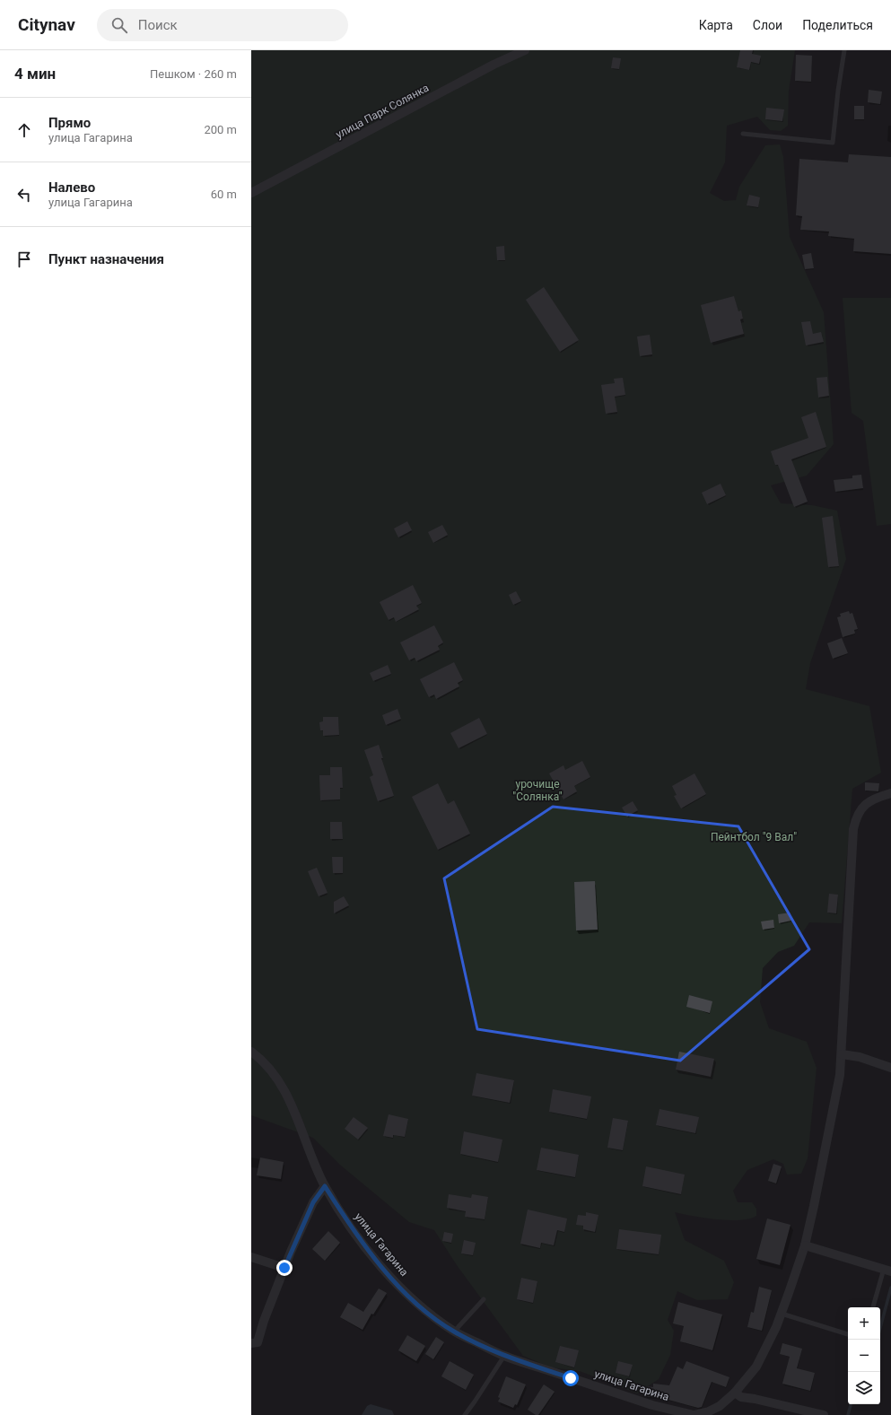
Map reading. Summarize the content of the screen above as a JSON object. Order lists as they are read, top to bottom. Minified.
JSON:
{"streets":{"street":["улица Парк Солянка","улица Гагарина"]},"parks":["урочище \"Солянка\"","Пейнтбол \"9 Вал\""],"page":{"header":"Citynav","search":"Поиск","nav":["Карта","Слои","Поделиться"],"heading":["4 мин","Пешком · 260 m"],"list":[["Прямо","улица Гагарина","200 m"],["Налево","улица Гагарина","60 m"],"Пункт назначения"],"map_buttons":["+","−"]}}
